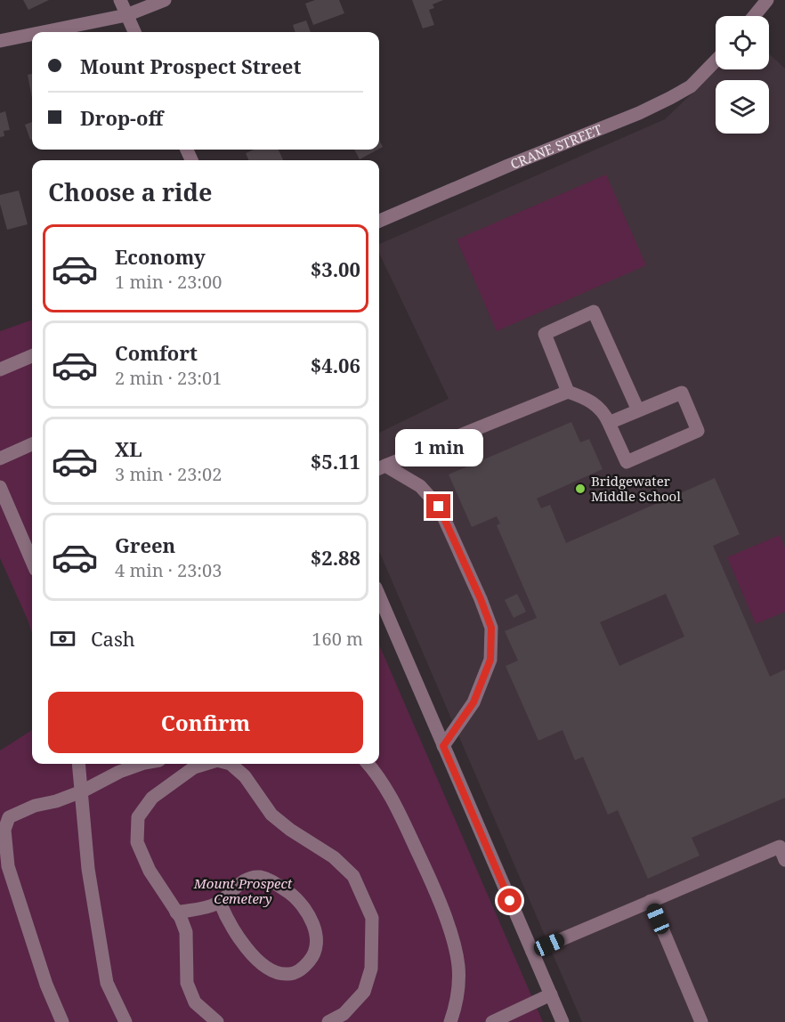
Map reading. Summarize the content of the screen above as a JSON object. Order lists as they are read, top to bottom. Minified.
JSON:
{"streets":{"street":["CRANE STREET"]},"parks":["Mount Prospect Cemetery"],"places":["Bridgewater Middle School"],"page":{"banner":["Mount Prospect Street","Drop-off"],"heading":"Choose a ride","list":[{"name":"Economy","note":"1 min · 23:00","value":"$3.00"},{"name":"Comfort","note":"2 min · 23:01","value":"$4.06"},{"name":"XL","note":"3 min · 23:02","value":"$5.11"},{"name":"Green","note":"4 min · 23:03","value":"$2.88"}],"bubble":"1 min","pay":["Cash","160 m"],"buttons":"Confirm"}}
